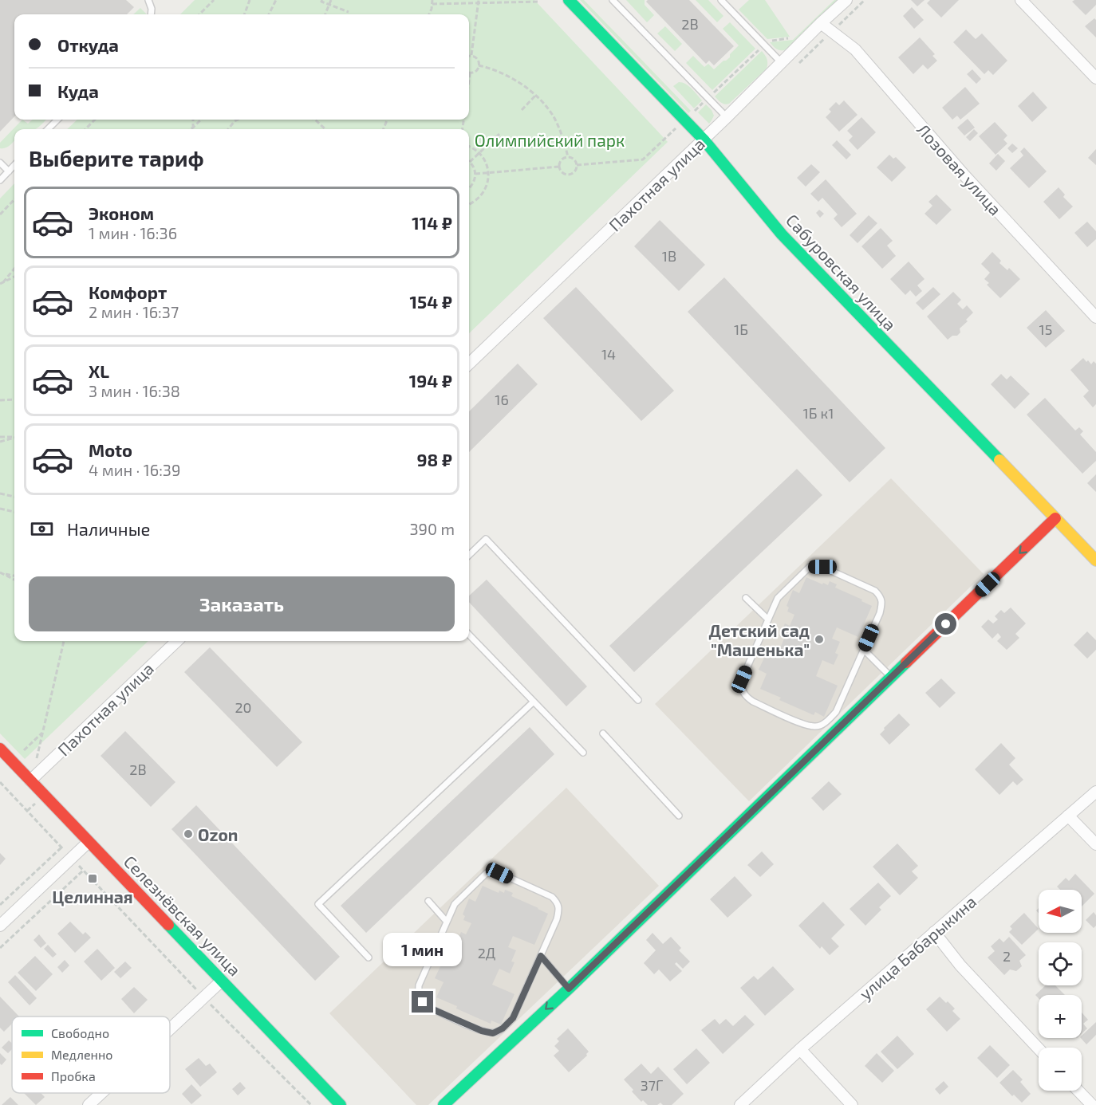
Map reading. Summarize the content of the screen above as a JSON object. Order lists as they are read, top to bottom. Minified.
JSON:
{"streets":{"street":["Лозовая улица","Пахотная улица","Сабуровская улица","Селезнёвская улица","улица Бабарыкина"]},"crossings":[["Лозовая улица","Пахотная улица"],["Пахотная улица","Сабуровская улица"],["Пахотная улица","Селезнёвская улица"]],"parks":["Олимпийский парк"],"places":{"other":["Детский сад \"Машенька\"","Ozon"],"transit":["Целинная"]},"house_numbers":["2В","1В","1Б","15","14","16","1Б к1","20","2В","2Д","2","37Г"],"legend":["Свободно","Медленно","Пробка"],"north":"left","page":{"banner":["Откуда","Куда"],"heading":"Выберите тариф","list":[{"name":"Эконом","note":"1 мин · 16:36","value":"114 ₽"},{"name":"Комфорт","note":"2 мин · 16:37","value":"154 ₽"},{"name":"XL","note":"3 мин · 16:38","value":"194 ₽"},{"name":"Moto","note":"4 мин · 16:39","value":"98 ₽"}],"pay":["Наличные","390 m"],"buttons":"Заказать","map_buttons":["+","−"],"bubble":"1 мин"}}
